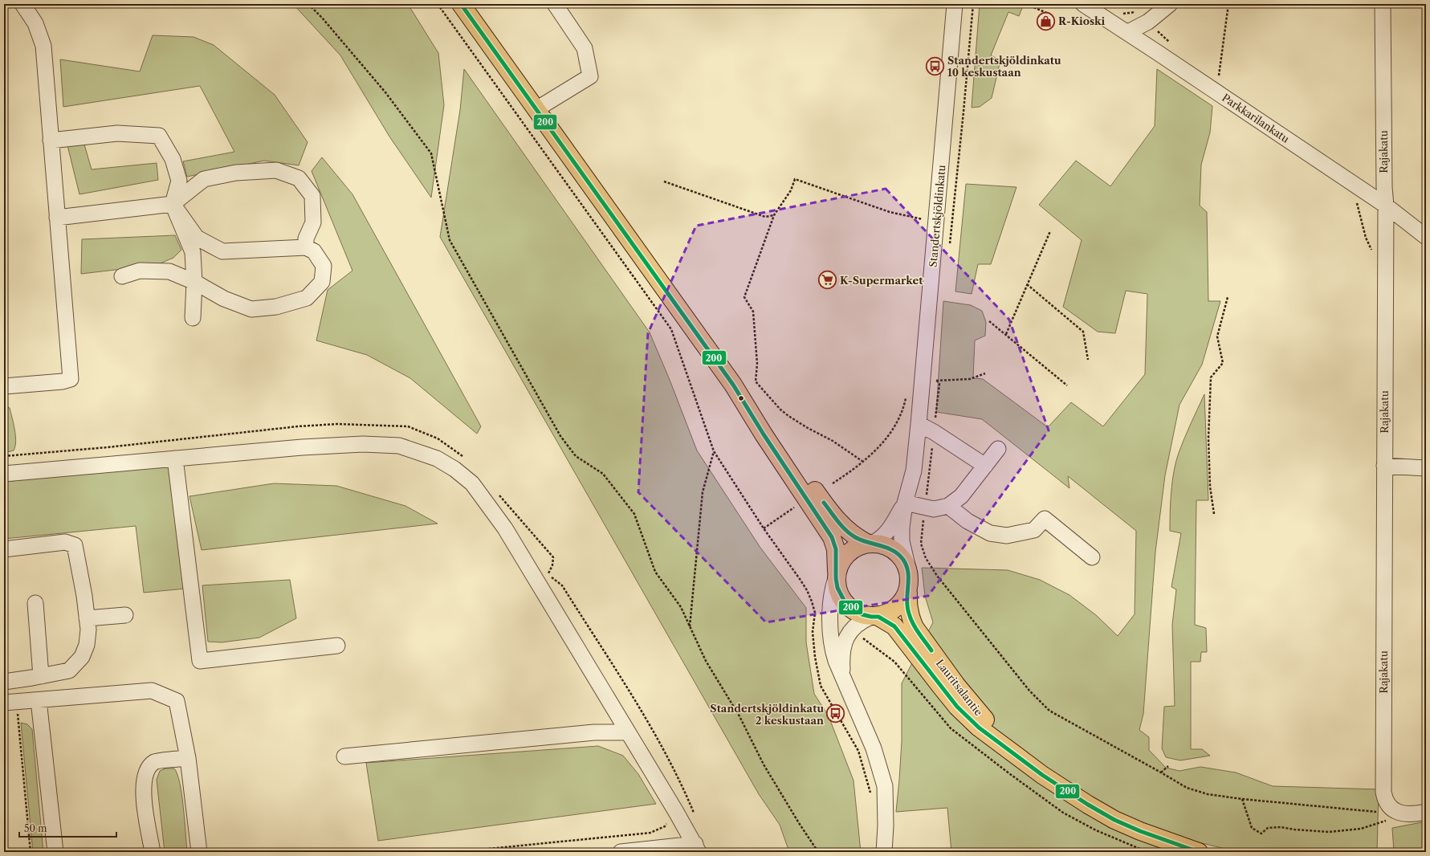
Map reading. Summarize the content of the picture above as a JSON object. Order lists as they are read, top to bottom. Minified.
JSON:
{"streets":{"main road":["Lauritsalantie"],"street":["Parkkarilankatu","Rajakatu","Standertskjöldinkatu"]},"crossings":[["Parkkarilankatu","Rajakatu"],["Standertskjöldinkatu","Lauritsalantie"]],"places":{"shop":["R-Kioski"],"bus stop":["Standertskjöldinkatu 10 keskustaan","Standertskjöldinkatu 2 keskustaan"],"supermarket":["K-Supermarket"]},"lines":["transit line 200"],"scale_bar":"50 m"}
